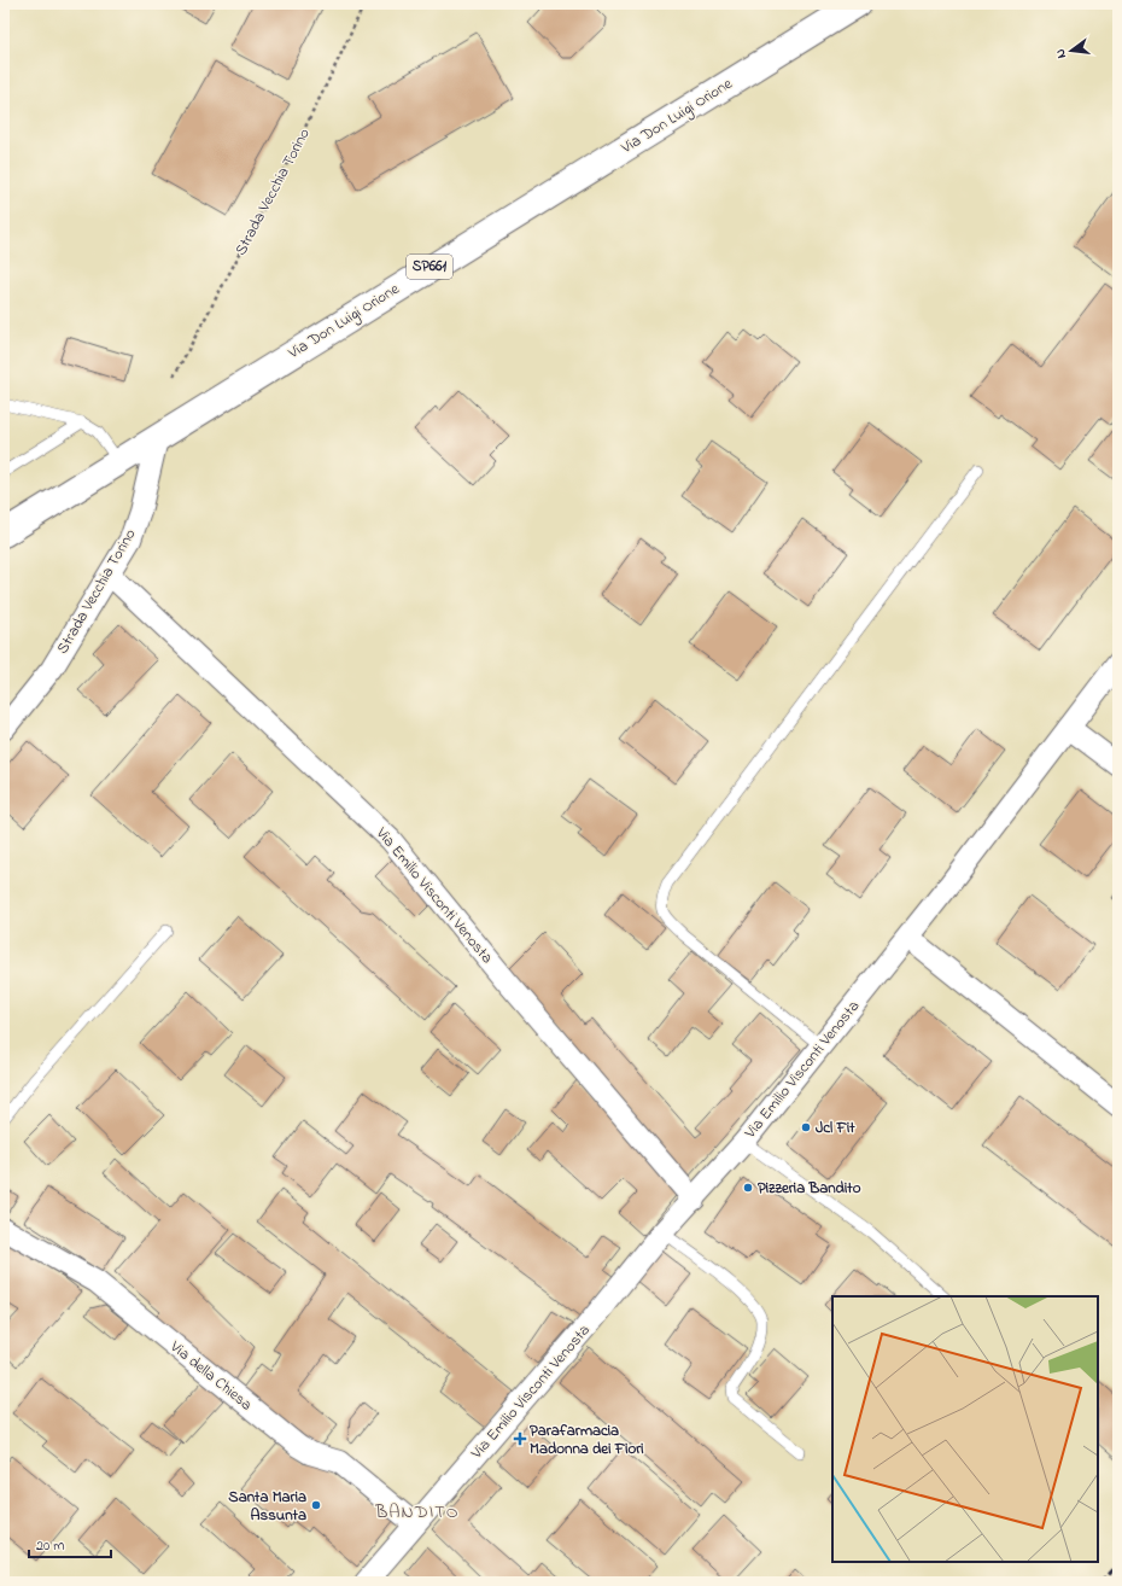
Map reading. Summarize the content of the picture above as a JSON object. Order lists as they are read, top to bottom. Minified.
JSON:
{"streets":{"main road":["Via Don Luigi Orione","SP661"],"street":["Strada Vecchia Torino","Via Emilio Visconti Venosta","Via della Chiesa"]},"crossings":[["Via Don Luigi Orione","Strada Vecchia Torino"],["Strada Vecchia Torino","Via Emilio Visconti Venosta"],["Via Emilio Visconti Venosta","Via della Chiesa"]],"districts":["BANDITO"],"places":{"other":["Jcl Fit","Pizzeria Bandito","Santa Maria Assunta"],"health":["Parafarmacia Madonna dei Fiori"]},"scale_bar":"20 m","north":"left"}
